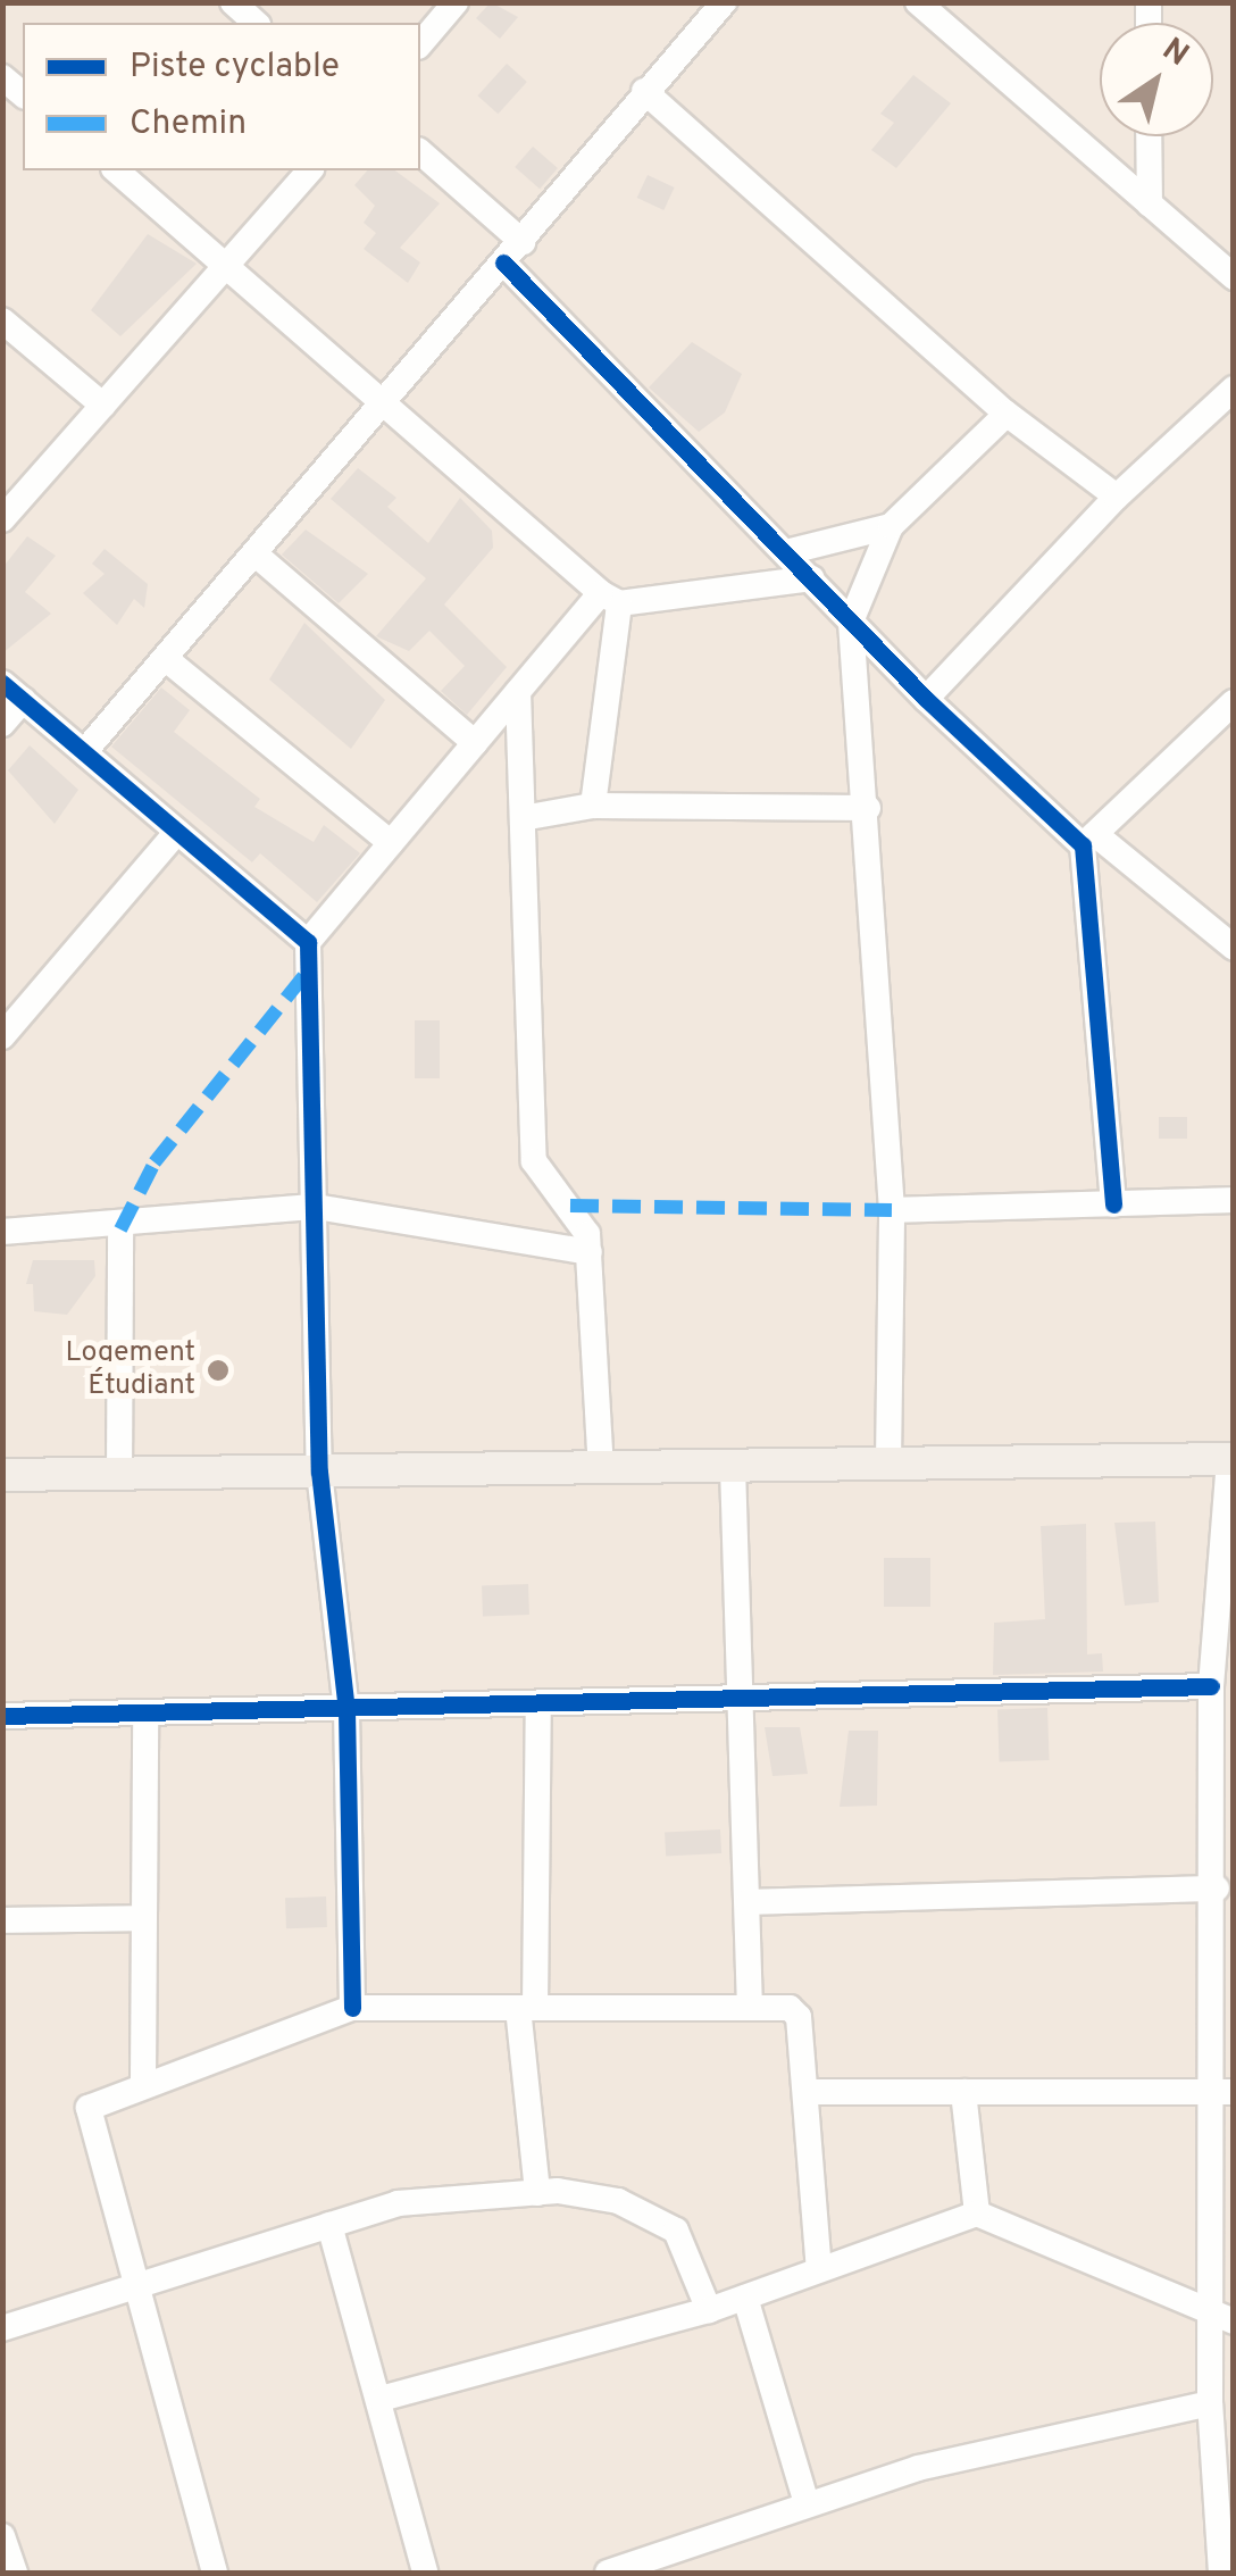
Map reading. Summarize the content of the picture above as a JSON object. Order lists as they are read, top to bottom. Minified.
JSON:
{"places":["Logement Étudiant"],"legend":["Piste cyclable","Chemin"],"north":"top right"}
